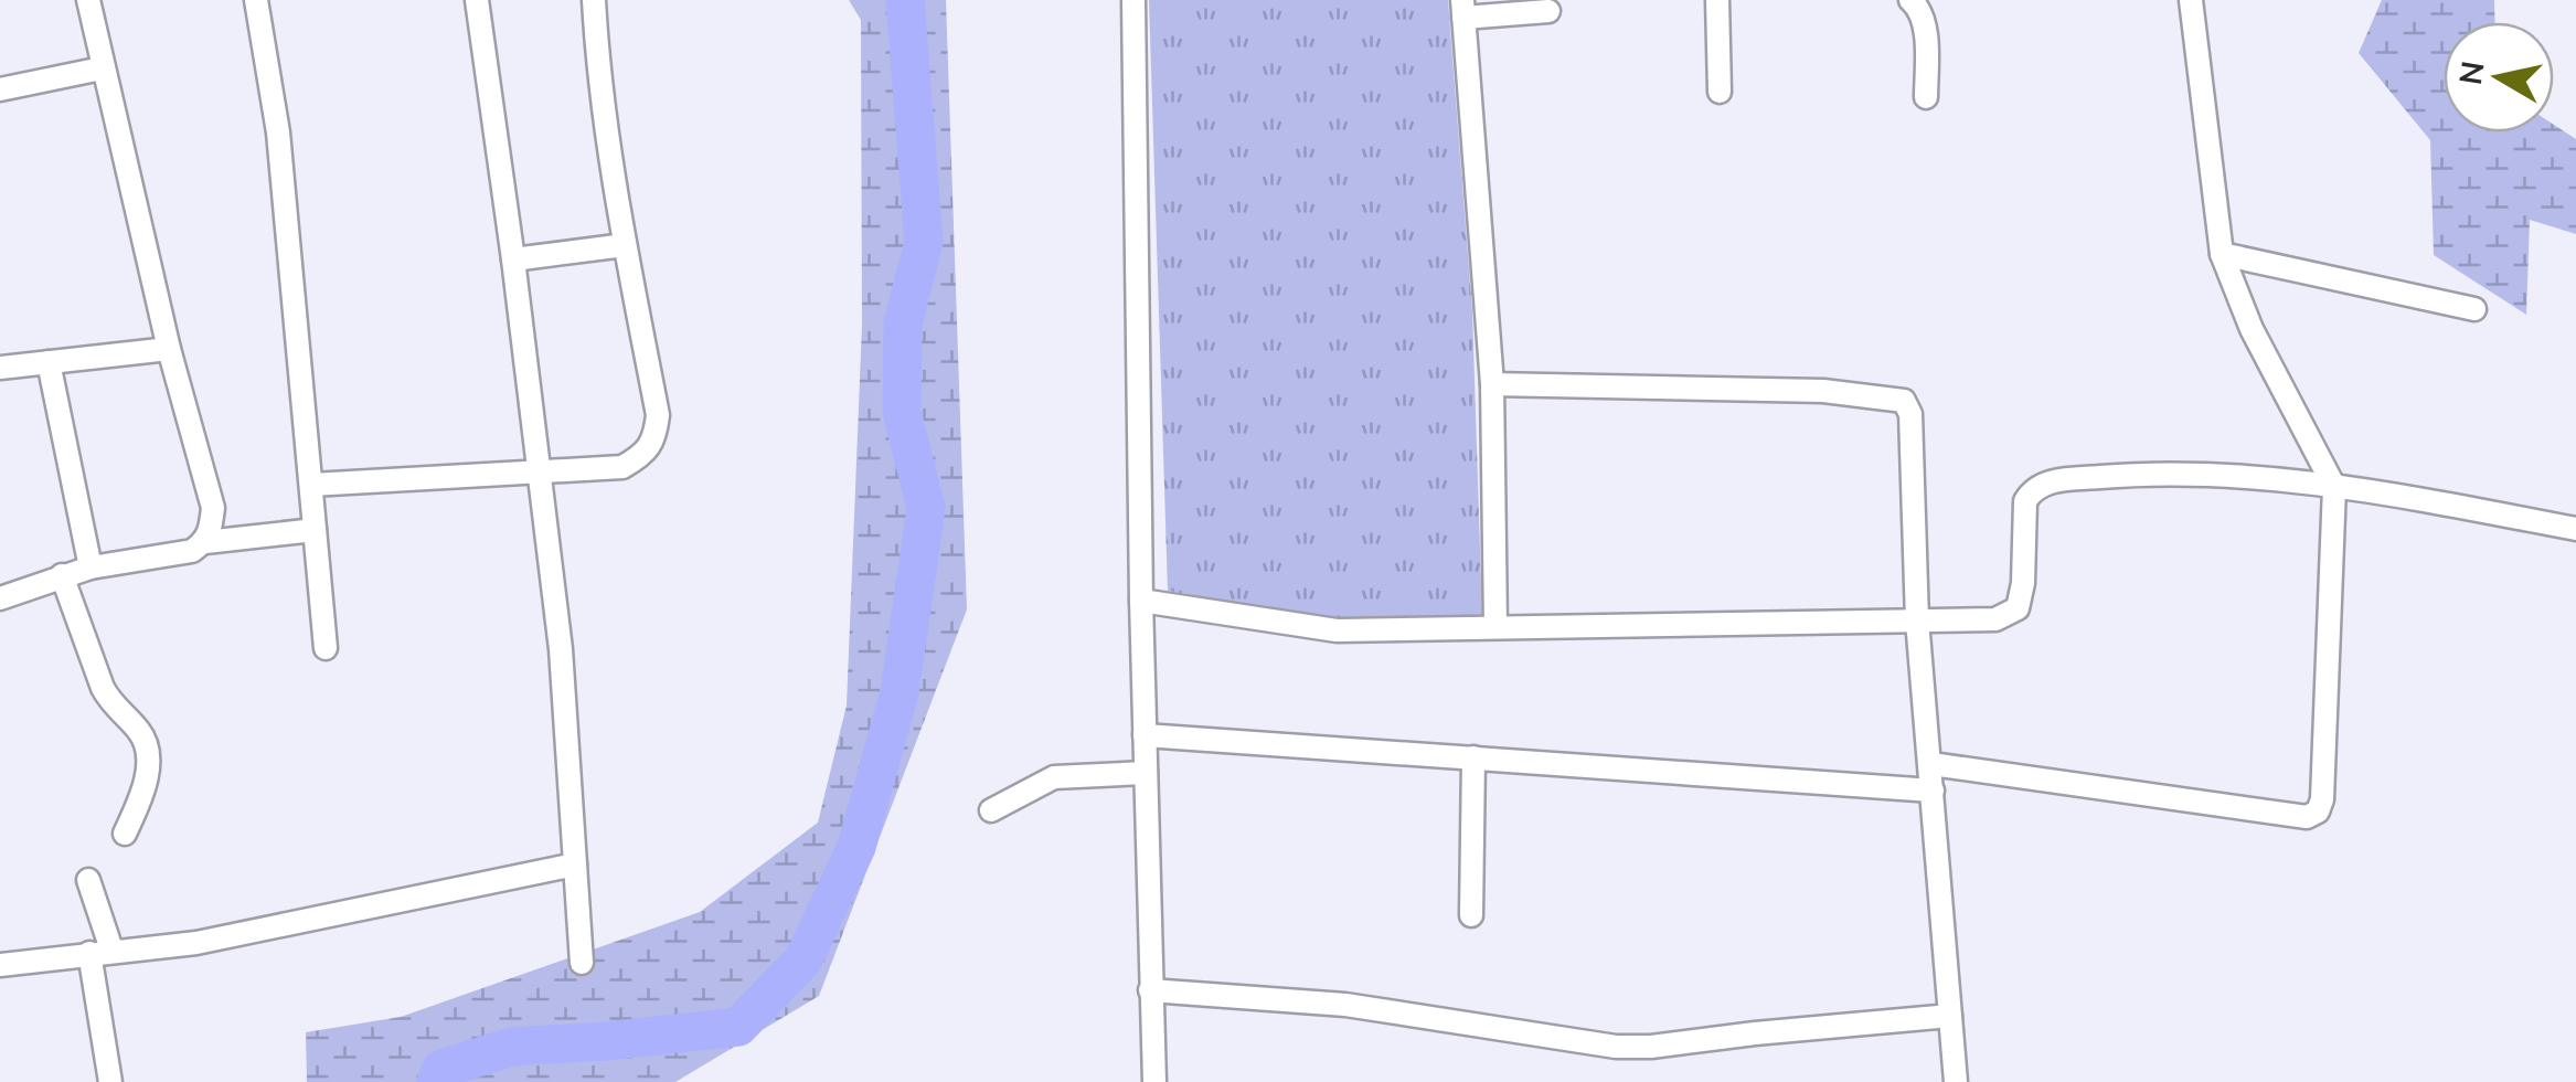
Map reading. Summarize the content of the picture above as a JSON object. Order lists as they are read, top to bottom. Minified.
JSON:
{"north":"left"}
